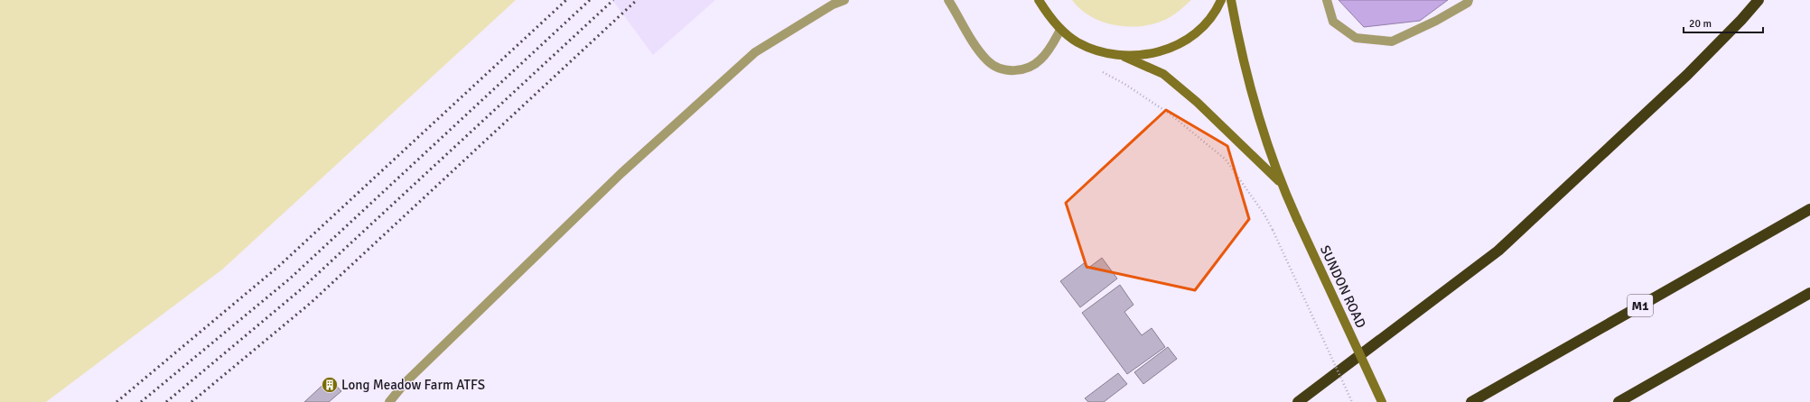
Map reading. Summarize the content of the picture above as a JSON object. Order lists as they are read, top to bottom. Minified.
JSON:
{"streets":{"highway":["M1"],"main road":["SUNDON ROAD"]},"places":{"building":["Long Meadow Farm ATFS"]},"scale_bar":"20 m"}
